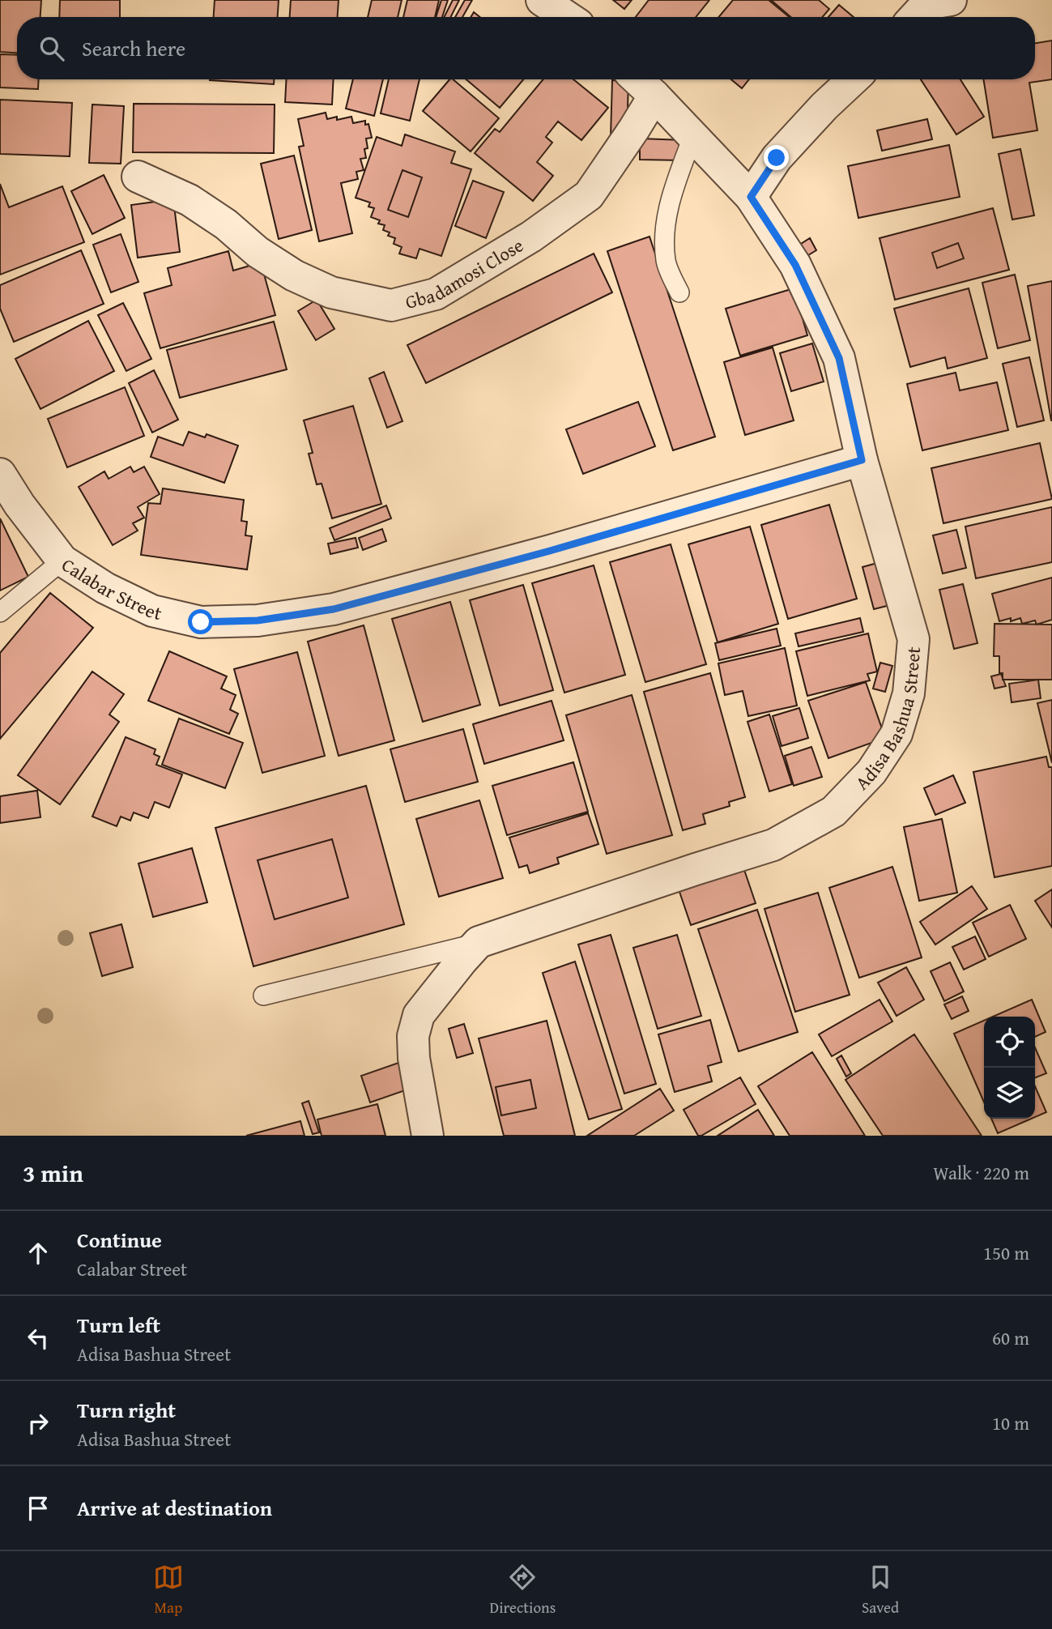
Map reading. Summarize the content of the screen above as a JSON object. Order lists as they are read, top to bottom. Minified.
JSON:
{"streets":{"street":["Gbadamosi Close","Calabar Street","Adisa Bashua Street"]},"crossings":[["Gbadamosi Close","Adisa Bashua Street"],["Calabar Street","Adisa Bashua Street"]],"page":{"search":"Search here","heading":["3 min","Walk · 220 m"],"list":[["Continue","Calabar Street","150 m"],["Turn left","Adisa Bashua Street","60 m"],["Turn right","Adisa Bashua Street","10 m"],"Arrive at destination"],"nav":["Map","Directions","Saved"]}}
